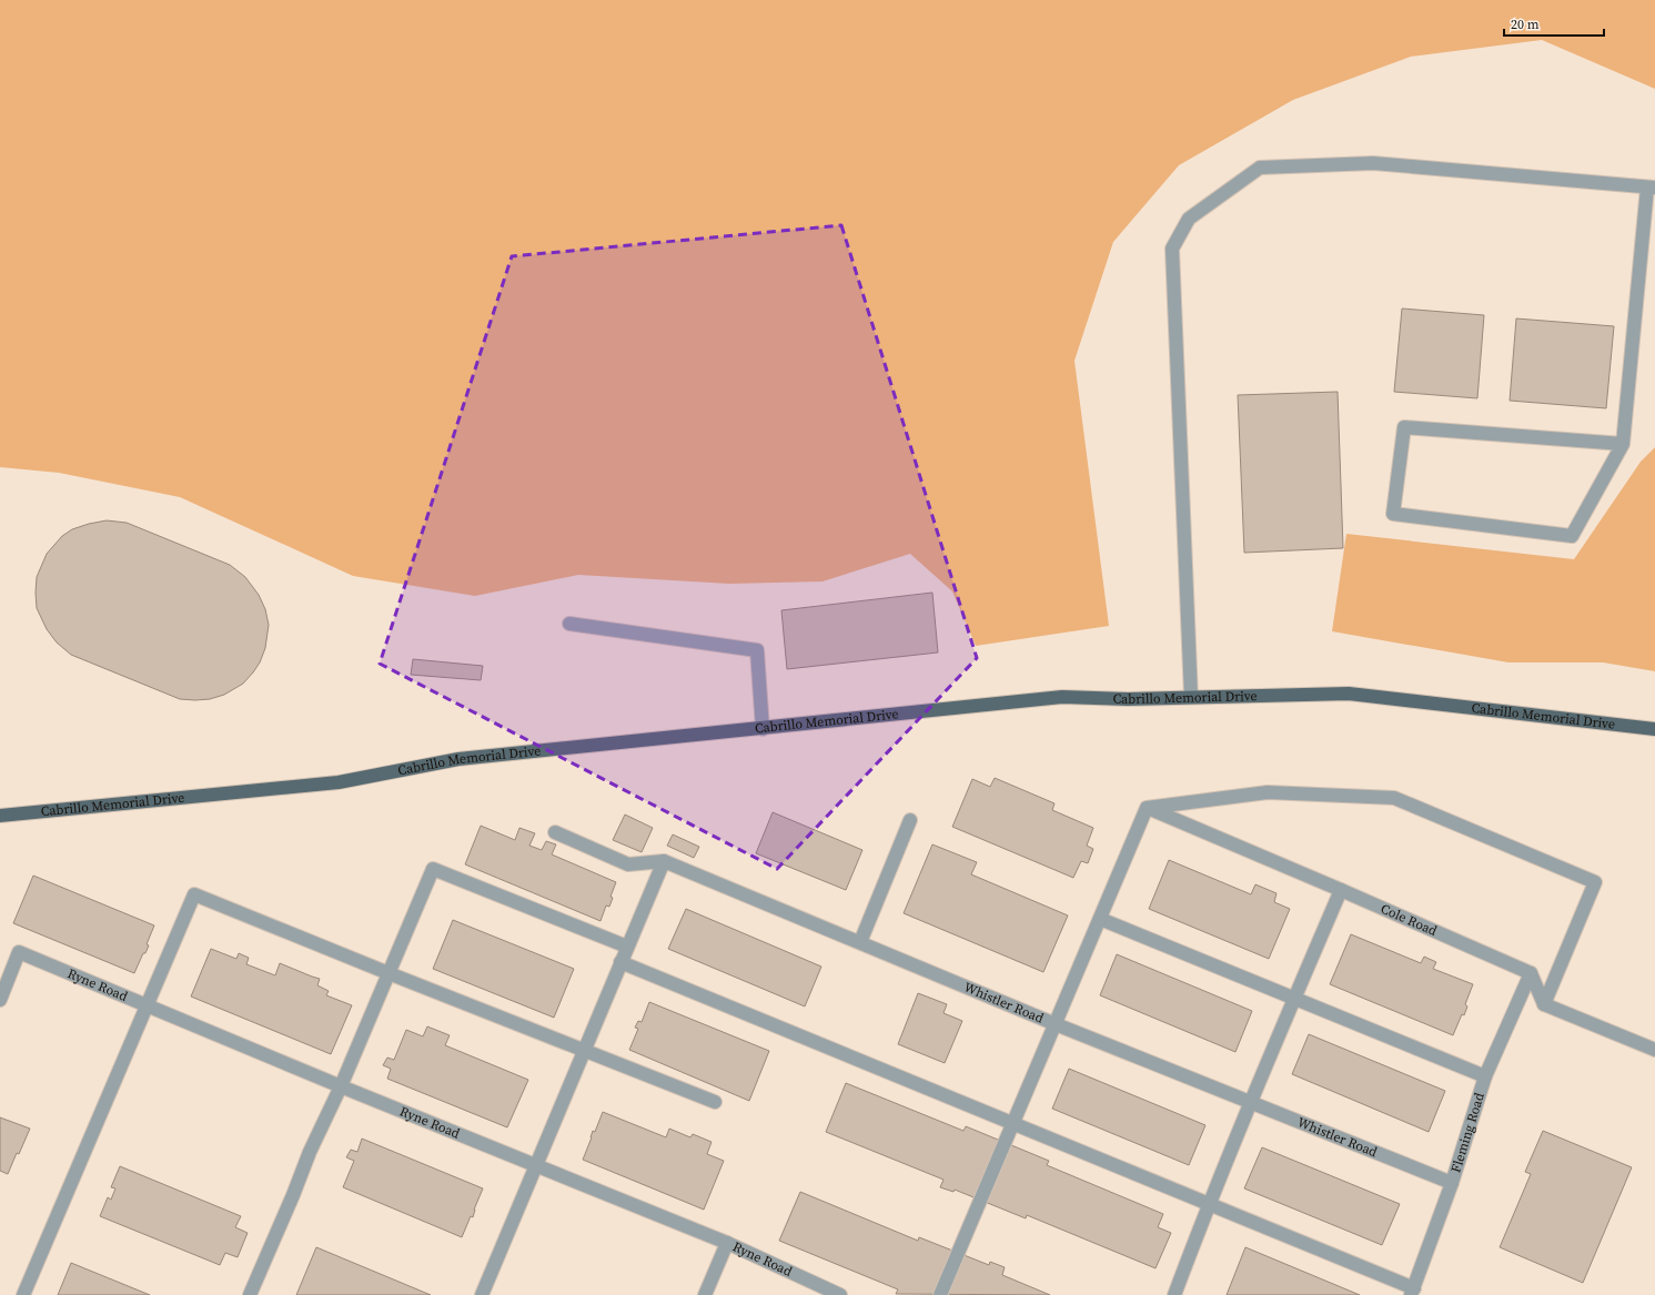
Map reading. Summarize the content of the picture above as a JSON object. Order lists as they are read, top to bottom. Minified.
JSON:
{"streets":{"main road":["Cabrillo Memorial Drive"],"street":["Cole Road","Ryne Road","Whistler Road","Fleming Road"]},"crossings":[["Cole Road","Fleming Road"],["Whistler Road","Fleming Road"]],"scale_bar":"20 m"}
